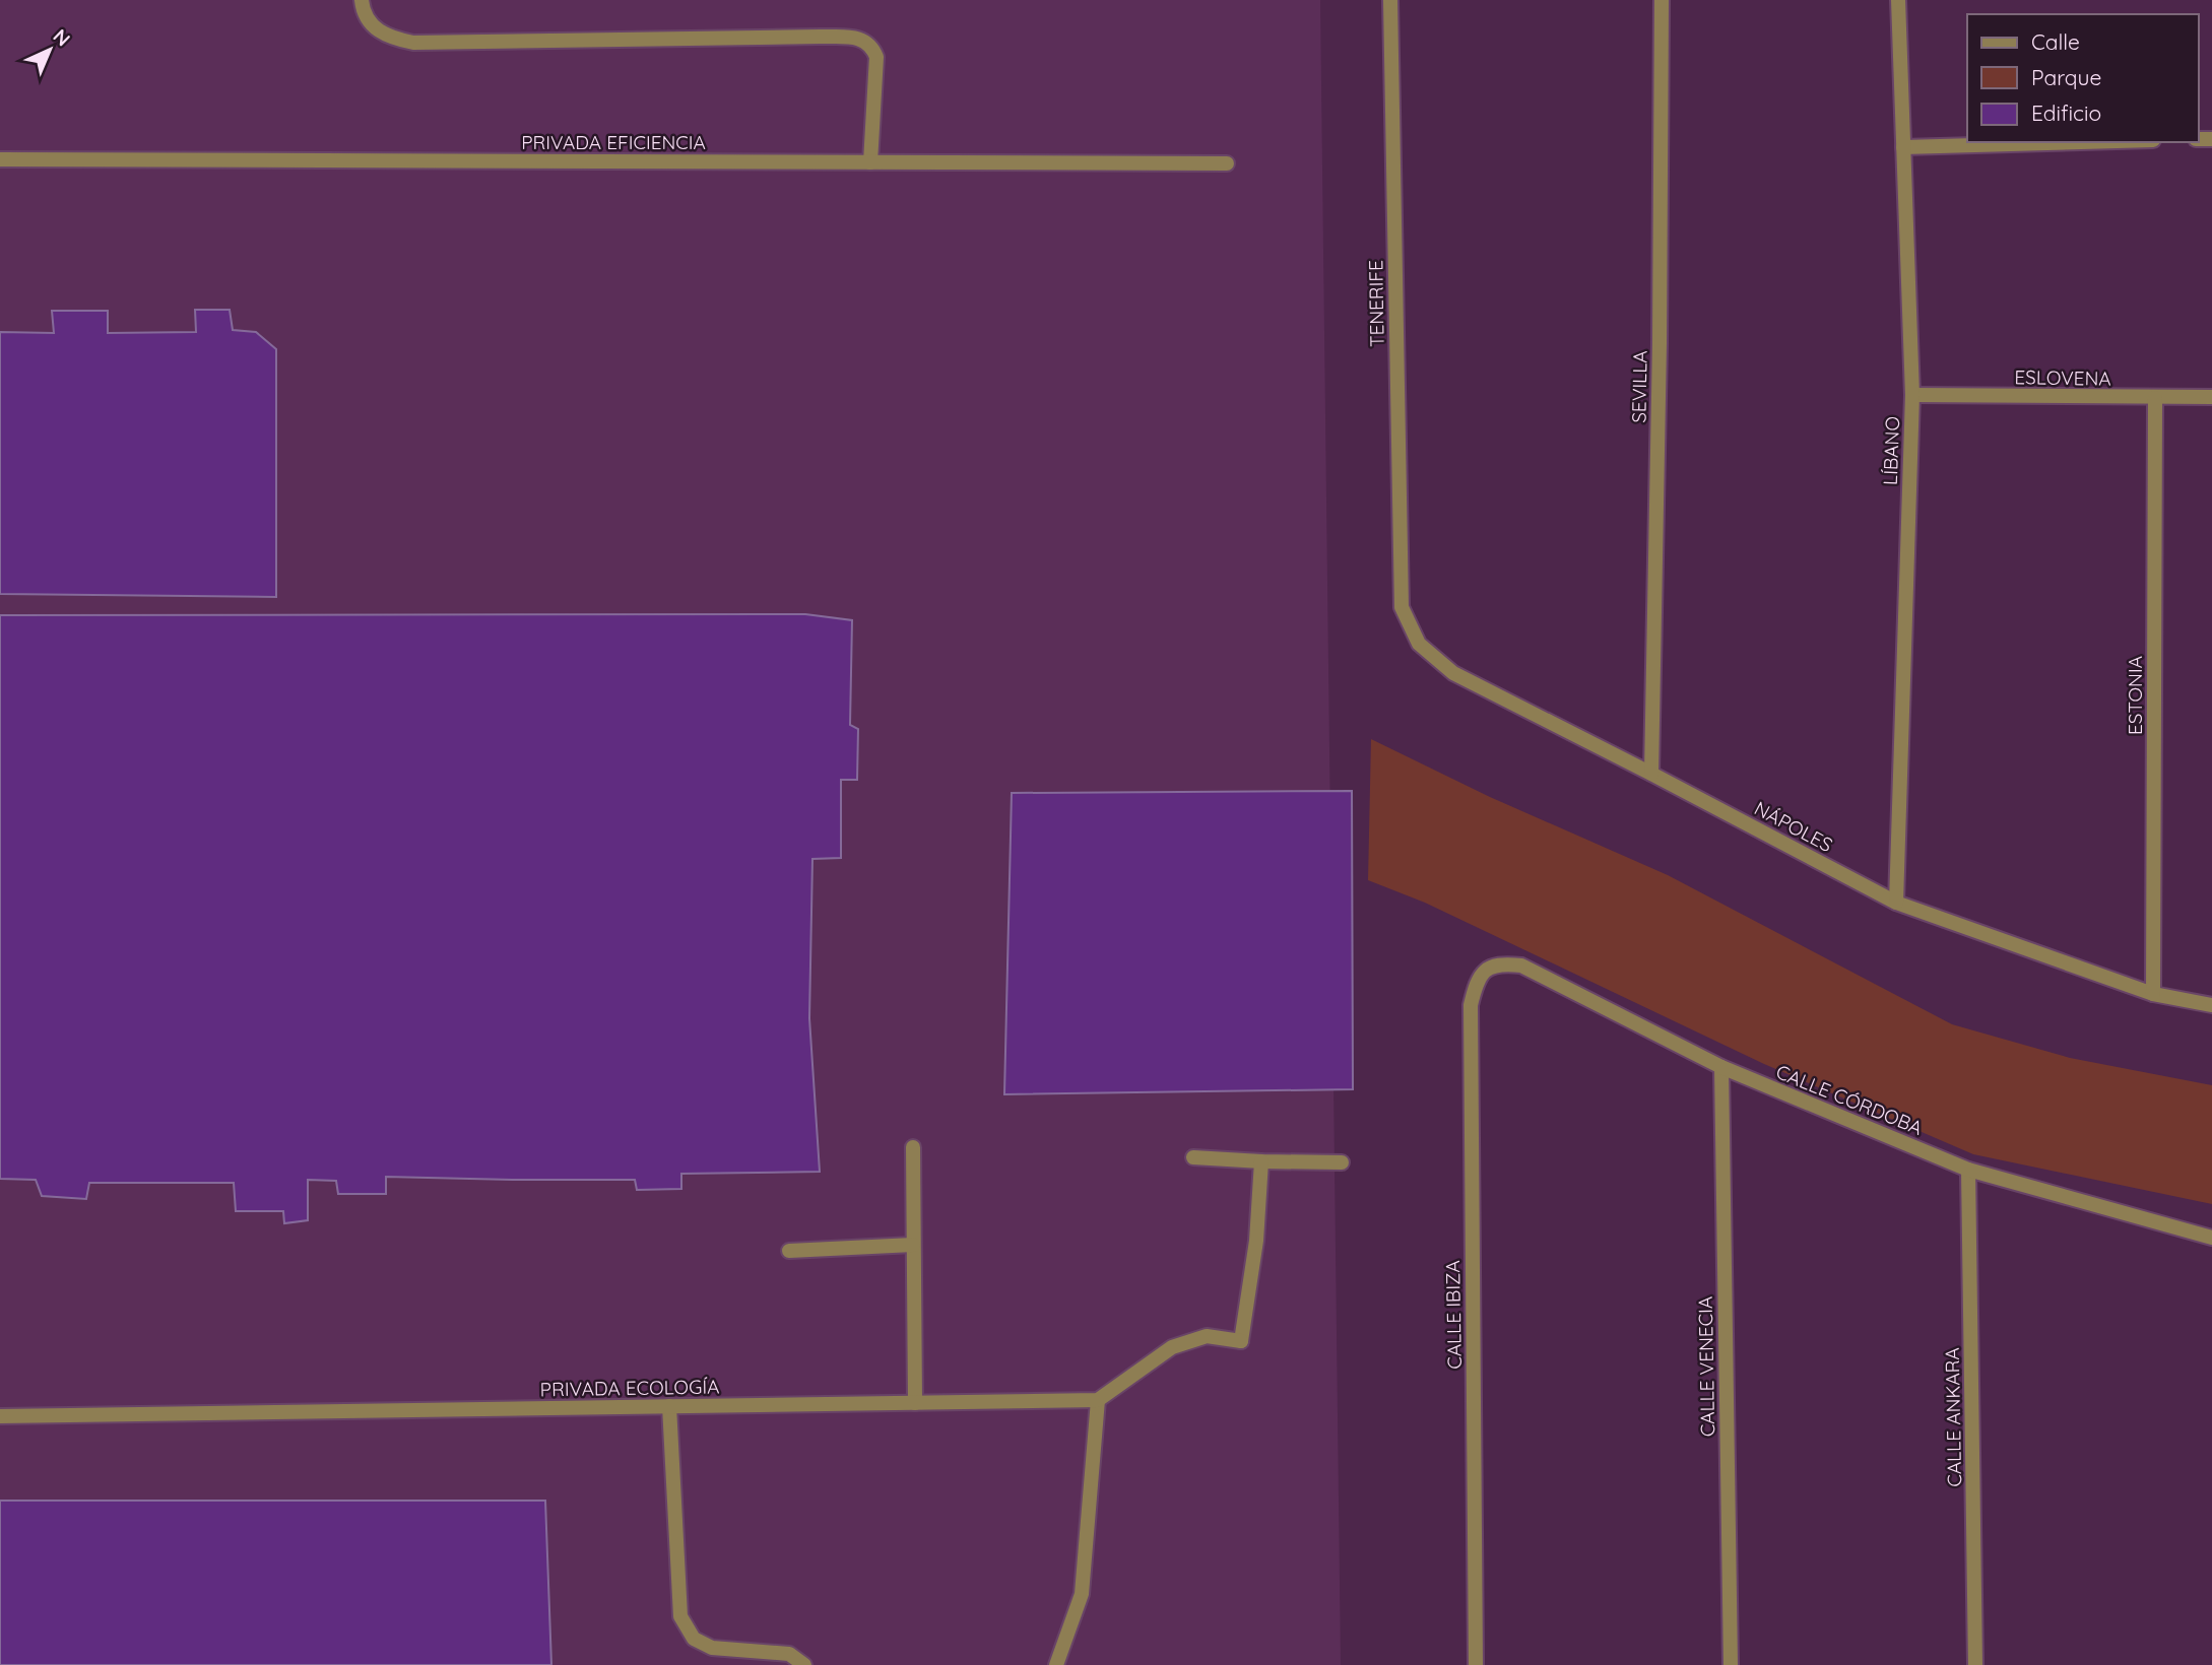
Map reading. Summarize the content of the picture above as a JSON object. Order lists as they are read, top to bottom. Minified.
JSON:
{"streets":{"street":["PRIVADA EFICIENCIA","TENERIFE","ESLOVENA","SEVILLA","LÍBANO","ESTONIA","NÁPOLES","CALLE CÓRDOBA","CALLE IBIZA","CALLE VENECIA","PRIVADA ECOLOGÍA","CALLE ANKARA"]},"crossings":[["TENERIFE","NÁPOLES"],["ESLOVENA","LÍBANO"],["ESLOVENA","ESTONIA"],["SEVILLA","NÁPOLES"],["LÍBANO","NÁPOLES"],["ESTONIA","NÁPOLES"],["CALLE CÓRDOBA","CALLE IBIZA"],["CALLE CÓRDOBA","CALLE VENECIA"],["CALLE CÓRDOBA","CALLE ANKARA"]],"legend":["Calle","Parque","Edificio"],"north":"top right"}
